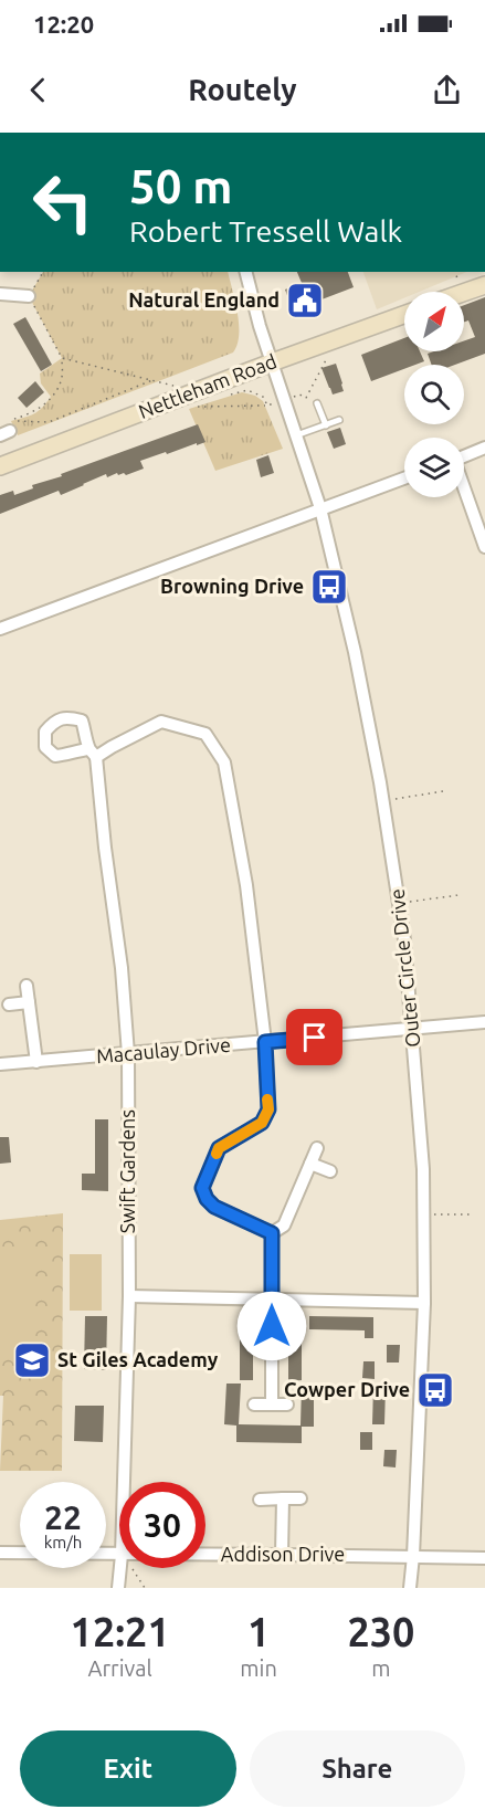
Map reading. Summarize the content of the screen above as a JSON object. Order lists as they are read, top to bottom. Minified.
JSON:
{"streets":{"main road":["Nettleham Road"],"street":["Outer Circle Drive","Macaulay Drive","Swift Gardens","Addison Drive"]},"crossings":[["Nettleham Road","Outer Circle Drive"],["Outer Circle Drive","Macaulay Drive"],["Outer Circle Drive","Addison Drive"],["Macaulay Drive","Swift Gardens"]],"places":{"public building":["Natural England"],"bus stop":["Browning Drive","Cowper Drive"],"school or university":["St Giles Academy"]},"north":"top right","page":{"status":"12:20","header":"Routely","turn":["50 m","Robert Tressell Walk"],"speed":"22 km/h","limit":"30","eta":["12:21","Arrival","1","min","230","m"],"buttons":["Exit","Share"]}}
